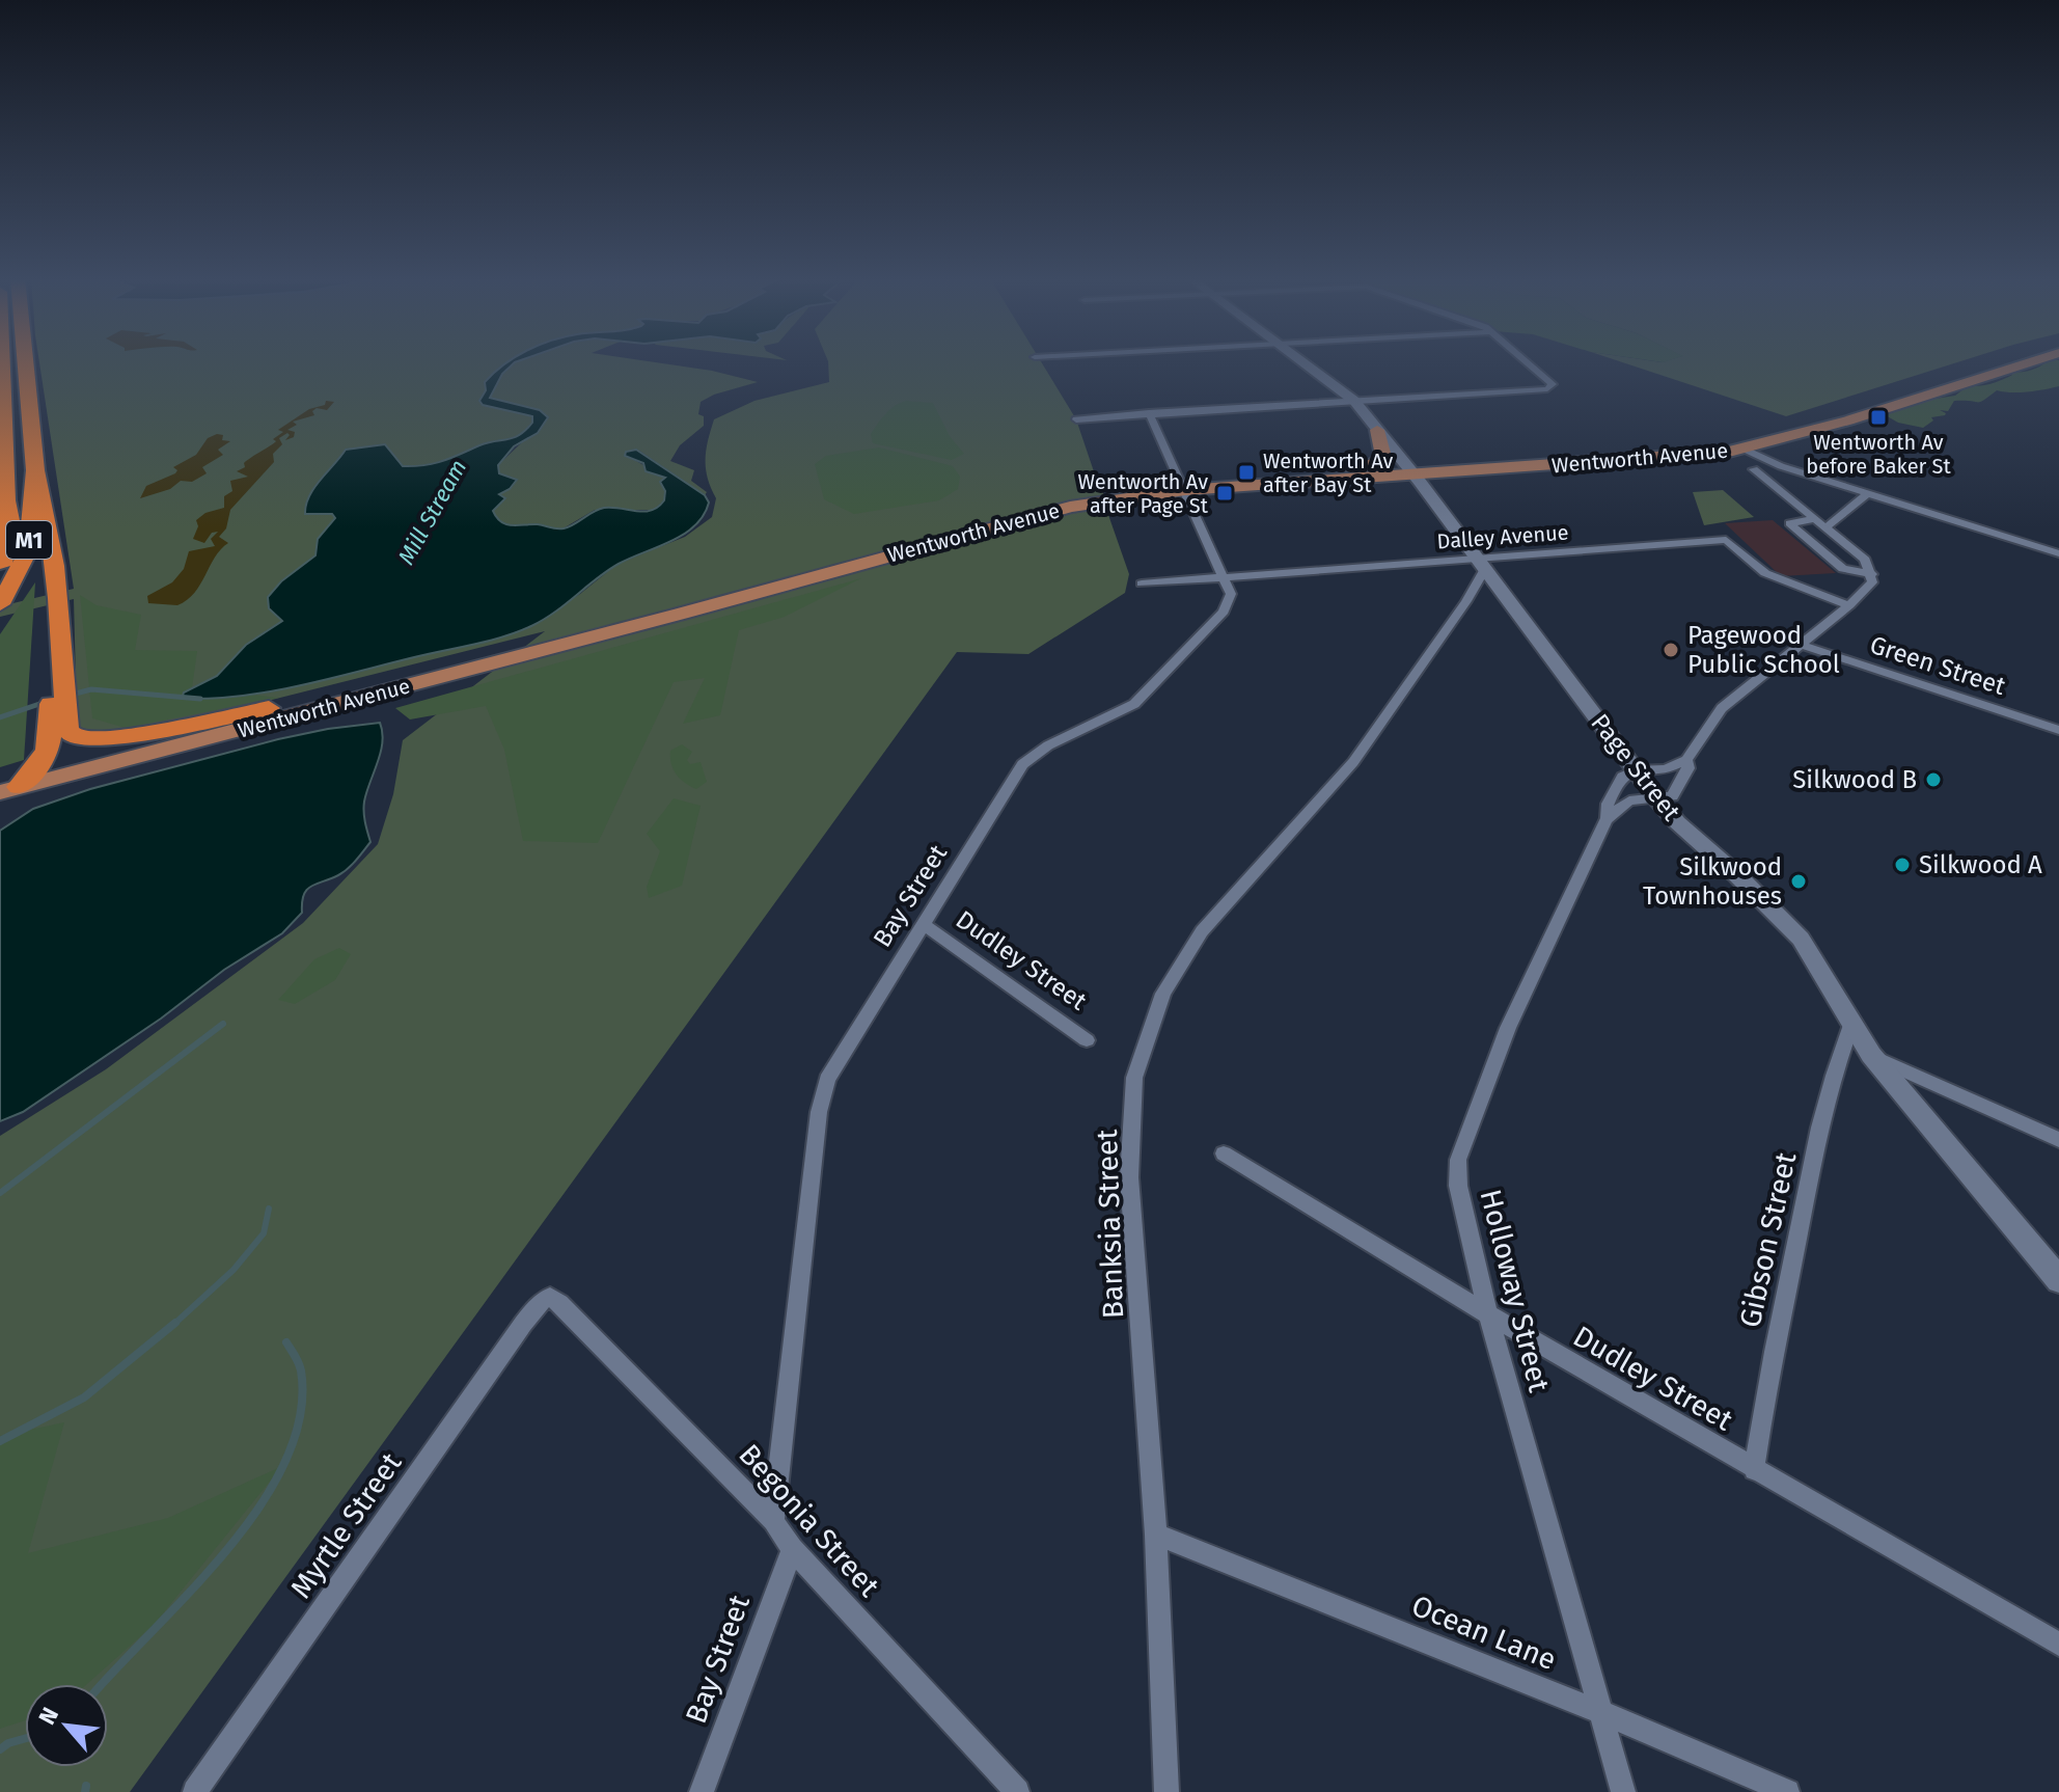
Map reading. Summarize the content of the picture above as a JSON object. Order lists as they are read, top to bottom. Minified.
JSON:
{"streets":{"highway":["M1"],"main road":["Wentworth Avenue","Page Street"],"street":["Dalley Avenue","Green Street","Bay Street","Dudley Street","Banksia Street","Gibson Street","Holloway Street","Begonia Street","Myrtle Street","Ocean Lane"]},"crossings":[["Wentworth Avenue","Page Street"],["Dalley Avenue","Page Street"],["Dalley Avenue","Bay Street"],["Dalley Avenue","Banksia Street"],["Page Street","Banksia Street"],["Page Street","Gibson Street"],["Page Street","Holloway Street"],["Bay Street","Dudley Street"],["Bay Street","Begonia Street"],["Dudley Street","Gibson Street"],["Dudley Street","Holloway Street"],["Banksia Street","Ocean Lane"],["Holloway Street","Ocean Lane"],["Begonia Street","Myrtle Street"]],"water":["Mill Stream"],"places":{"transit":["Wentworth Av before Baker St","Wentworth Av after Bay St","Wentworth Av after Page St"],"other":["Pagewood Public School","Silkwood B","Silkwood A","Silkwood Townhouses"]},"north":"top left"}
